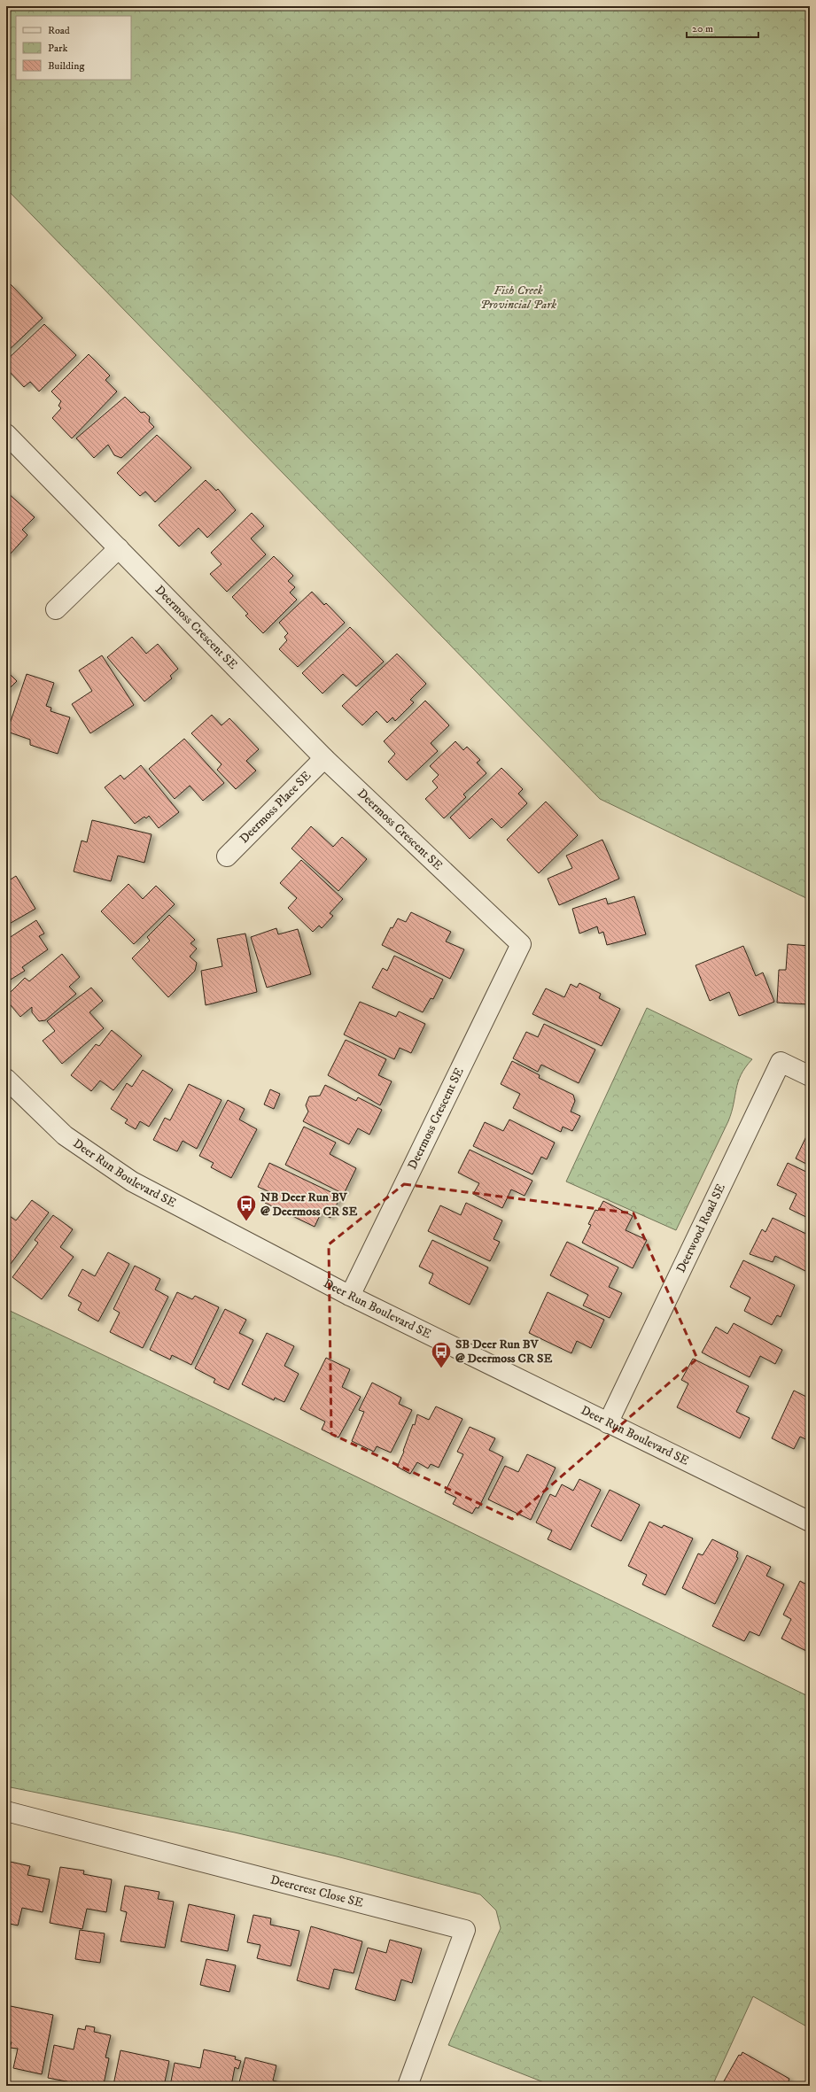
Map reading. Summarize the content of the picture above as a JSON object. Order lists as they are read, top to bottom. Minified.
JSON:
{"streets":{"street":["Deermoss Crescent SE","Deermoss Place SE","Deer Run Boulevard SE","Deerwood Road SE","Deercrest Close SE"]},"crossings":[["Deermoss Crescent SE","Deermoss Place SE"],["Deermoss Crescent SE","Deer Run Boulevard SE"],["Deer Run Boulevard SE","Deerwood Road SE"]],"parks":["Fish Creek Provincial Park"],"places":{"bus stop":["NB Deer Run BV @ Deermoss CR SE","SB Deer Run BV @ Deermoss CR SE"]},"legend":["Road","Park","Building"],"scale_bar":"20 m"}
